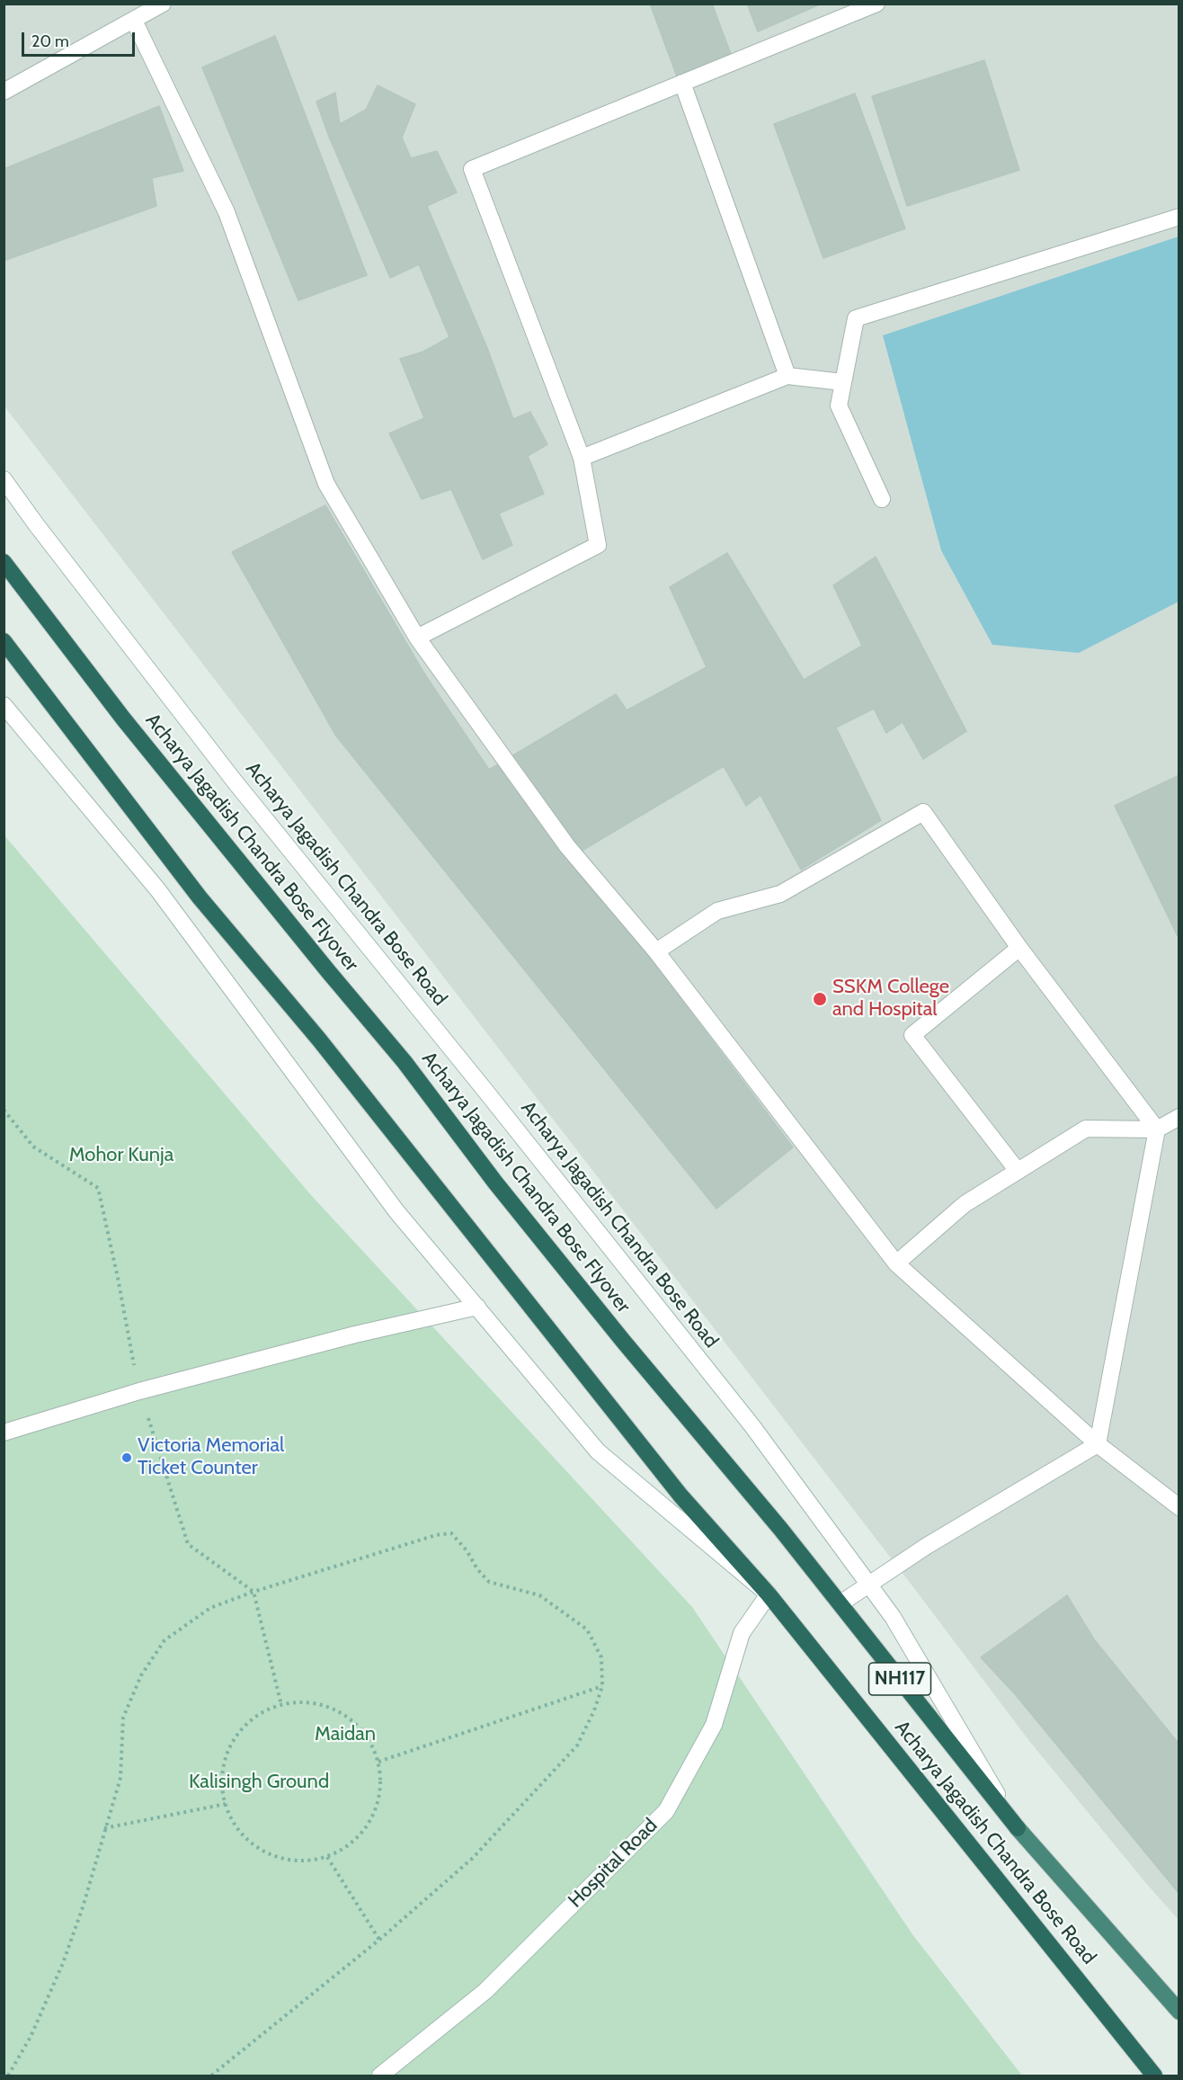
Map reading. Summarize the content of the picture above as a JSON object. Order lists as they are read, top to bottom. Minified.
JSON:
{"streets":{"highway":["Acharya Jagadish Chandra Bose Flyover","Acharya Jagadish Chandra Bose Road","NH117"],"main road":["Hospital Road"]},"crossings":[["Acharya Jagadish Chandra Bose Flyover","Acharya Jagadish Chandra Bose Road"],["Acharya Jagadish Chandra Bose Road","Hospital Road"]],"parks":["Mohor Kunja","Maidan","Kalisingh Ground"],"places":["SSKM College and Hospital","Victoria Memorial Ticket Counter"],"scale_bar":"20 m"}
